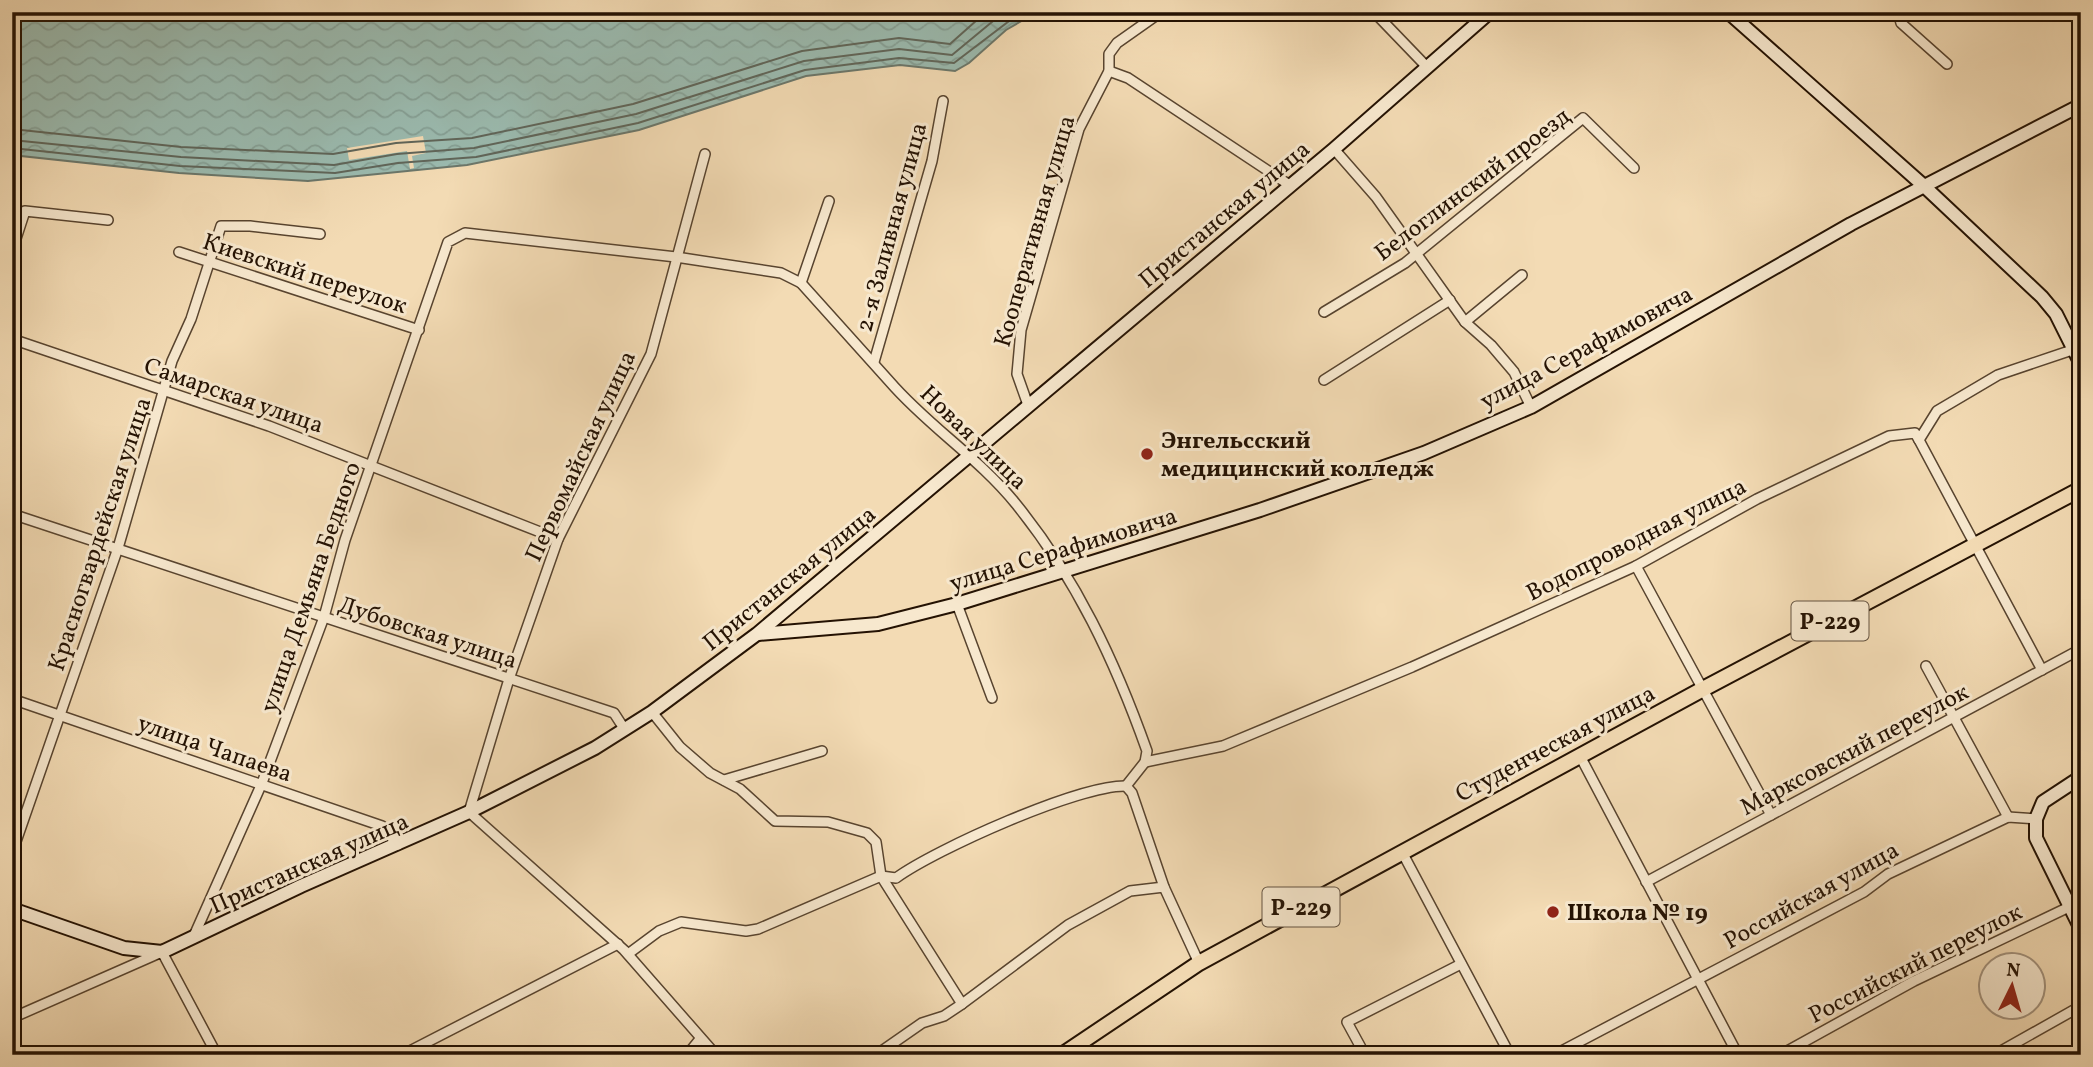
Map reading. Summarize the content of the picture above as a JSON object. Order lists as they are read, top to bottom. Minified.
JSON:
{"streets":{"main road":["Р-229","Студенческая улица"],"street":["Белоглинский проезд","Пристанская улица","2-я Заливная улица","Кооперативная улица","Киевский переулок","улица Серафимовича","Самарская улица","Новая улица","Первомайская улица","Красногвардейская улица","Водопроводная улица","улица Демьяна Бедного","Дубовская улица","улица Чапаева","Марксовский переулок","Российская улица","Российский переулок"]},"crossings":[["Пристанская улица","Кооперативная улица"],["Пристанская улица","улица Серафимовича"],["Пристанская улица","Новая улица"],["Пристанская улица","Первомайская улица"],["Пристанская улица","улица Демьяна Бедного"],["Пристанская улица","Дубовская улица"],["Пристанская улица","улица Чапаева"],["2-я Заливная улица","Новая улица"],["Киевский переулок","Красногвардейская улица"],["Киевский переулок","улица Демьяна Бедного"],["улица Серафимовича","Новая улица"],["Самарская улица","Первомайская улица"],["Самарская улица","Красногвардейская улица"],["Самарская улица","улица Демьяна Бедного"],["Новая улица","Первомайская улица"],["Новая улица","Водопроводная улица"],["Новая улица","улица Демьяна Бедного"],["Первомайская улица","Дубовская улица"],["Красногвардейская улица","Дубовская улица"],["Красногвардейская улица","улица Чапаева"],["улица Демьяна Бедного","Дубовская улица"],["улица Демьяна Бедного","улица Чапаева"]],"places":["Энгельсский медицинский колледж","Школа № 19"],"north":"top"}
